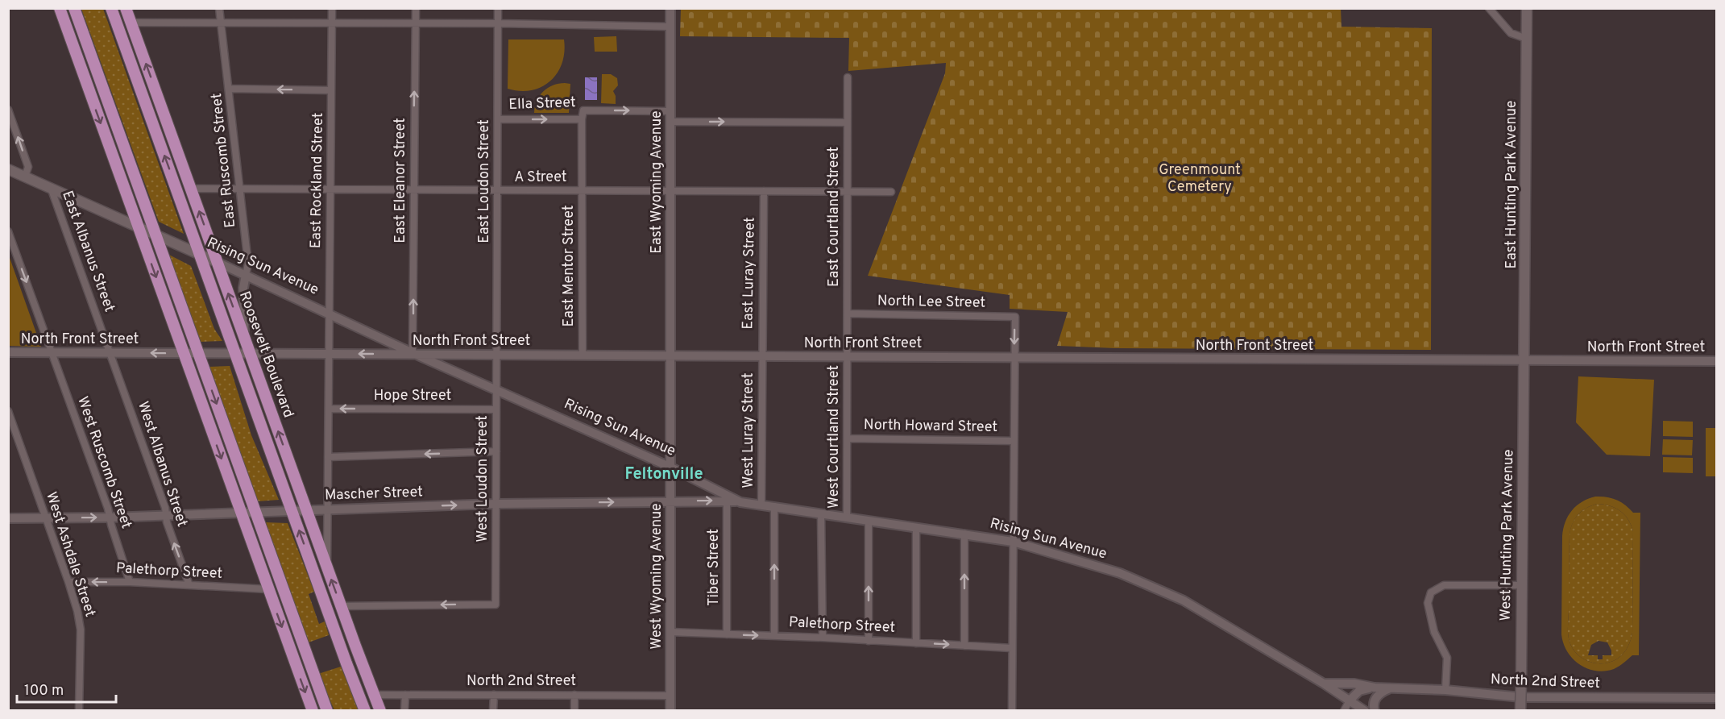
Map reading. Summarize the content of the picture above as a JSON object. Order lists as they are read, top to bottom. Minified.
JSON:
{"streets":{"highway":["Roosevelt Boulevard"],"main road":["East Hunting Park Avenue","Rising Sun Avenue","West Hunting Park Avenue"],"street":["Ella Street","East Ruscomb Street","A Street","East Rockland Street","East Eleanor Street","East Loudon Street","East Wyoming Avenue","East Courtland Street","East Albanus Street","East Mentor Street","East Luray Street","North Lee Street","North Front Street","Hope Street","North Howard Street","West Luray Street","West Courtland Street","West Ruscomb Street","West Albanus Street","West Loudon Street","Mascher Street","West Ashdale Street","Tiber Street","Palethorp Street","West Wyoming Avenue","North 2nd Street"]},"crossings":[["Ella Street","East Loudon Street"],["Ella Street","East Wyoming Avenue"],["Ella Street","East Mentor Street"],["East Ruscomb Street","A Street"],["East Ruscomb Street","Rising Sun Avenue"],["East Ruscomb Street","Roosevelt Boulevard"],["A Street","East Rockland Street"],["A Street","East Eleanor Street"],["A Street","East Loudon Street"],["A Street","East Wyoming Avenue"],["A Street","East Courtland Street"],["A Street","East Mentor Street"],["A Street","East Luray Street"],["A Street","Roosevelt Boulevard"],["East Rockland Street","Rising Sun Avenue"],["East Rockland Street","North Front Street"],["East Rockland Street","Roosevelt Boulevard"],["East Rockland Street","Hope Street"],["East Rockland Street","Mascher Street"],["East Eleanor Street","Rising Sun Avenue"],["East Eleanor Street","North Front Street"],["East Loudon Street","North Front Street"],["East Loudon Street","West Loudon Street"],["East Wyoming Avenue","North Front Street"],["East Wyoming Avenue","West Wyoming Avenue"],["East Hunting Park Avenue","North Front Street"],["East Hunting Park Avenue","West Hunting Park Avenue"],["East Courtland Street","North Lee Street"],["East Courtland Street","North Front Street"],["East Courtland Street","West Courtland Street"],["East Albanus Street","Rising Sun Avenue"],["East Albanus Street","North Front Street"],["East Albanus Street","West Albanus Street"],["East Mentor Street","North Front Street"],["Rising Sun Avenue","North Front Street"],["Rising Sun Avenue","Roosevelt Boulevard"],["Rising Sun Avenue","West Luray Street"],["Rising Sun Avenue","West Courtland Street"],["Rising Sun Avenue","West Loudon Street"],["Rising Sun Avenue","Mascher Street"],["Rising Sun Avenue","West Wyoming Avenue"],["Rising Sun Avenue","North 2nd Street"],["East Luray Street","North Front Street"],["East Luray Street","West Luray Street"],["North Lee Street","North Front Street"],["North Front Street","Roosevelt Boulevard"],["North Front Street","West Luray Street"],["North Front Street","West Courtland Street"],["North Front Street","West Ruscomb Street"],["North Front Street","West Albanus Street"],["North Front Street","West Loudon Street"],["North Front Street","West Hunting Park Avenue"],["North Front Street","West Wyoming Avenue"],["Roosevelt Boulevard","West Loudon Street"],["Roosevelt Boulevard","Mascher Street"],["Roosevelt Boulevard","North 2nd Street"],["Hope Street","West Loudon Street"],["North Howard Street","West Courtland Street"],["West Ruscomb Street","Mascher Street"],["West Ruscomb Street","Palethorp Street"],["West Albanus Street","Mascher Street"],["West Albanus Street","Palethorp Street"],["West Loudon Street","Mascher Street"],["Mascher Street","West Ashdale Street"],["Mascher Street","Tiber Street"],["Mascher Street","West Wyoming Avenue"],["West Ashdale Street","Palethorp Street"],["Tiber Street","Palethorp Street"],["Palethorp Street","West Wyoming Avenue"],["West Wyoming Avenue","North 2nd Street"]],"one_way":["Ella Street","East Eleanor Street","North Lee Street"],"districts":["Feltonville"],"parks":["Greenmount Cemetery"],"scale_bar":"100 m"}
